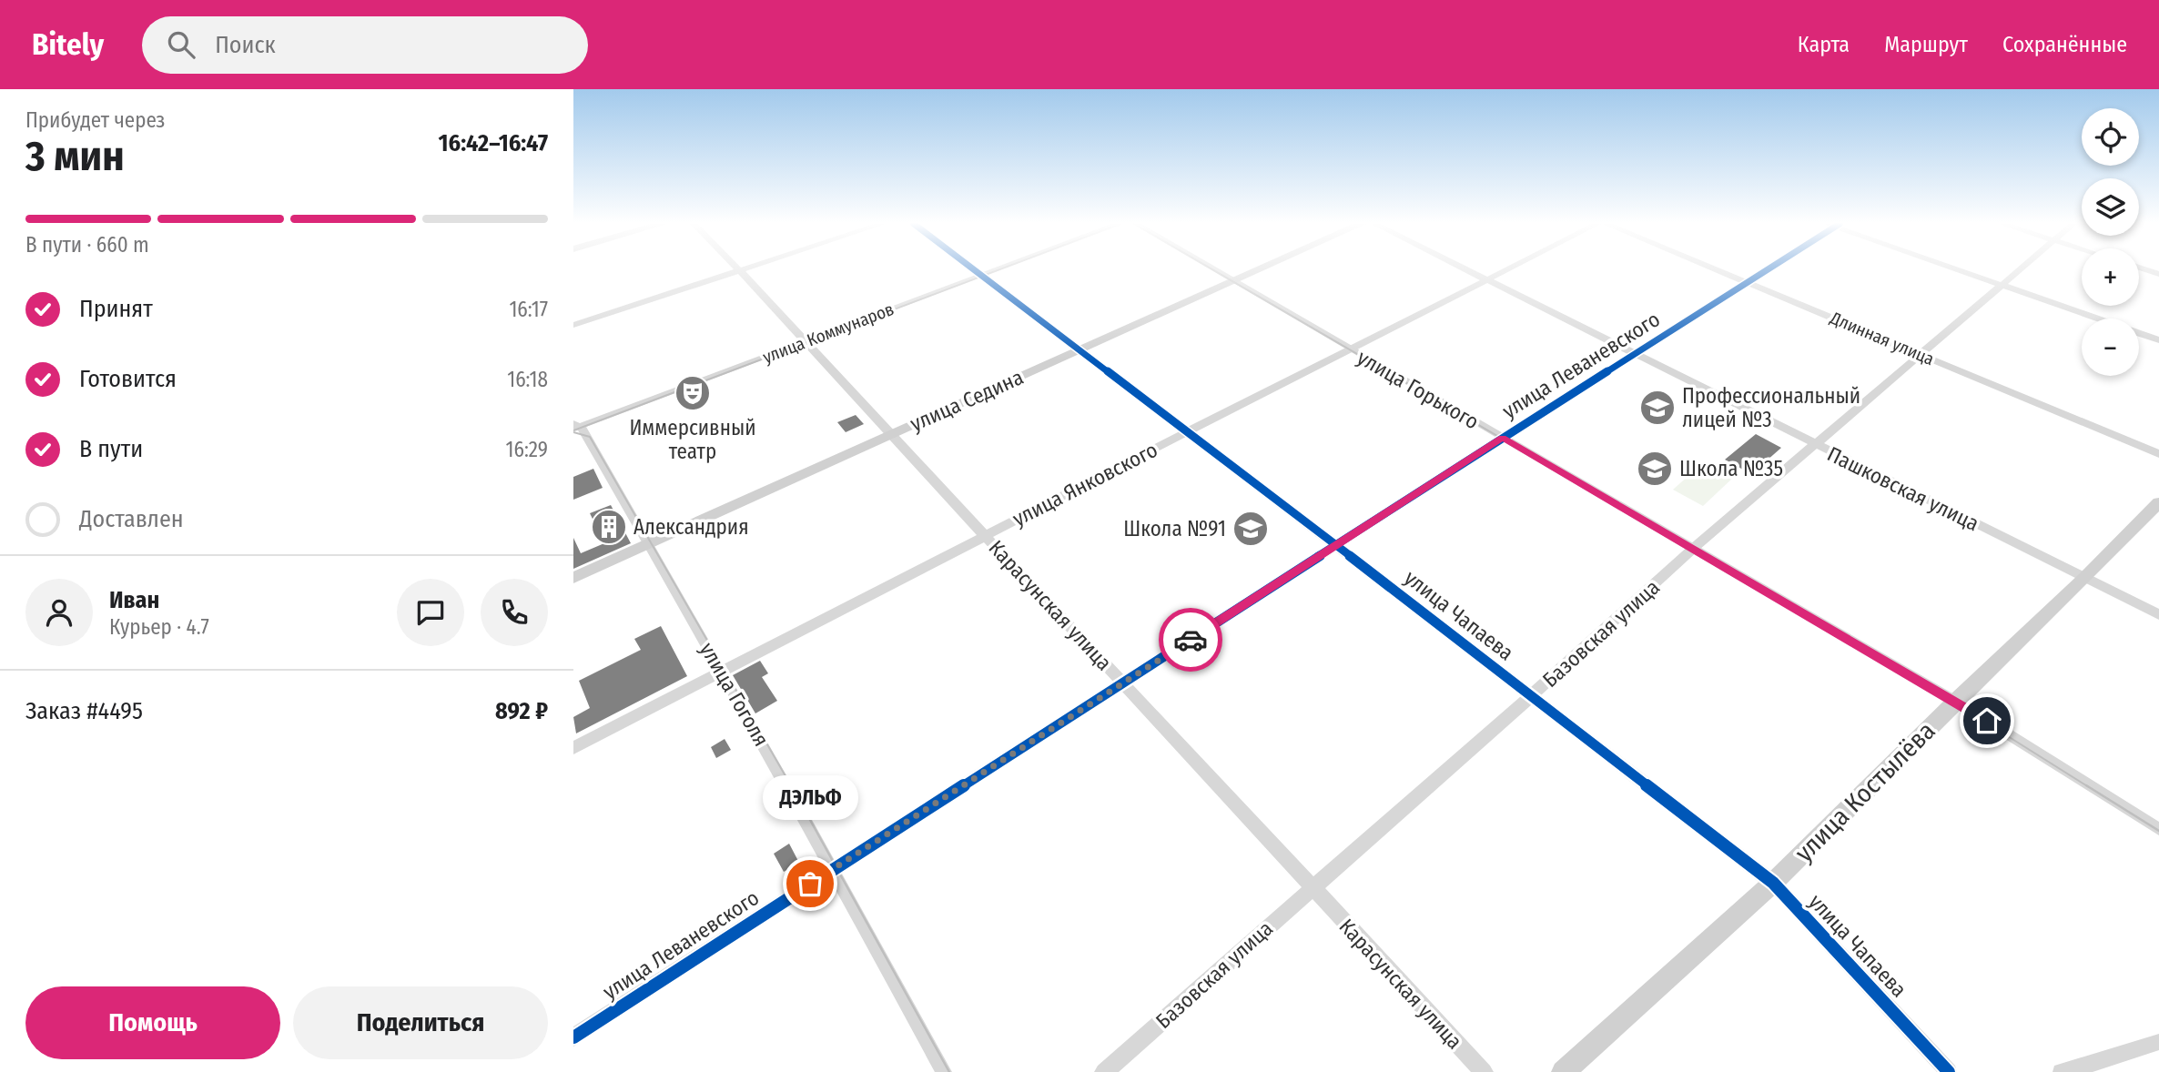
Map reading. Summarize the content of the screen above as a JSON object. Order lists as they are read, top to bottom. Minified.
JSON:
{"streets":{"main road":["улица Седина","улица Костылёва"],"street":["улица Коммунаров","Длинная улица","улица Леваневского","улица Горького","улица Янковского","Пашковская улица","Карасунская улица","улица Чапаева","Базовская улица","улица Гоголя"]},"crossings":[["улица Коммунаров","Карасунская улица"],["улица Коммунаров","улица Чапаева"],["улица Коммунаров","улица Гоголя"],["Длинная улица","улица Леваневского"],["Длинная улица","Базовская улица"],["улица Леваневского","улица Горького"],["улица Леваневского","Пашковская улица"],["улица Леваневского","Карасунская улица"],["улица Леваневского","улица Чапаева"],["улица Леваневского","улица Гоголя"],["улица Горького","улица Седина"],["улица Горького","улица Янковского"],["улица Горького","Базовская улица"],["улица Горького","улица Костылёва"],["улица Седина","Карасунская улица"],["улица Седина","улица Чапаева"],["улица Седина","улица Гоголя"],["улица Янковского","Пашковская улица"],["улица Янковского","Карасунская улица"],["улица Янковского","улица Чапаева"],["улица Янковского","улица Гоголя"],["Пашковская улица","Базовская улица"],["Пашковская улица","улица Костылёва"],["Карасунская улица","Базовская улица"],["улица Чапаева","Базовская улица"],["улица Чапаева","улица Костылёва"]],"places":{"theatre":["Иммерсивный театр"],"school or university":["Профессиональный лицей №3","Школа №35","Школа №91"],"building":["Александрия"],"other":["ДЭЛЬФ"]},"page":{"header":"Bitely","search":"Поиск","nav":["Карта","Маршрут","Сохранённые"],"heading":["3 мин","Прибудет через","16:42–16:47"],"panel":["Иван","Курьер · 4.7","Заказ #4495","892 ₽"],"map_buttons":["+","−"],"bar":"В пути · 660 m","list":[["Принят","16:17"],["Готовится","16:18"],["В пути","16:29"],"Доставлен"],"bubble":"ДЭЛЬФ","buttons":["Помощь","Поделиться"]}}
